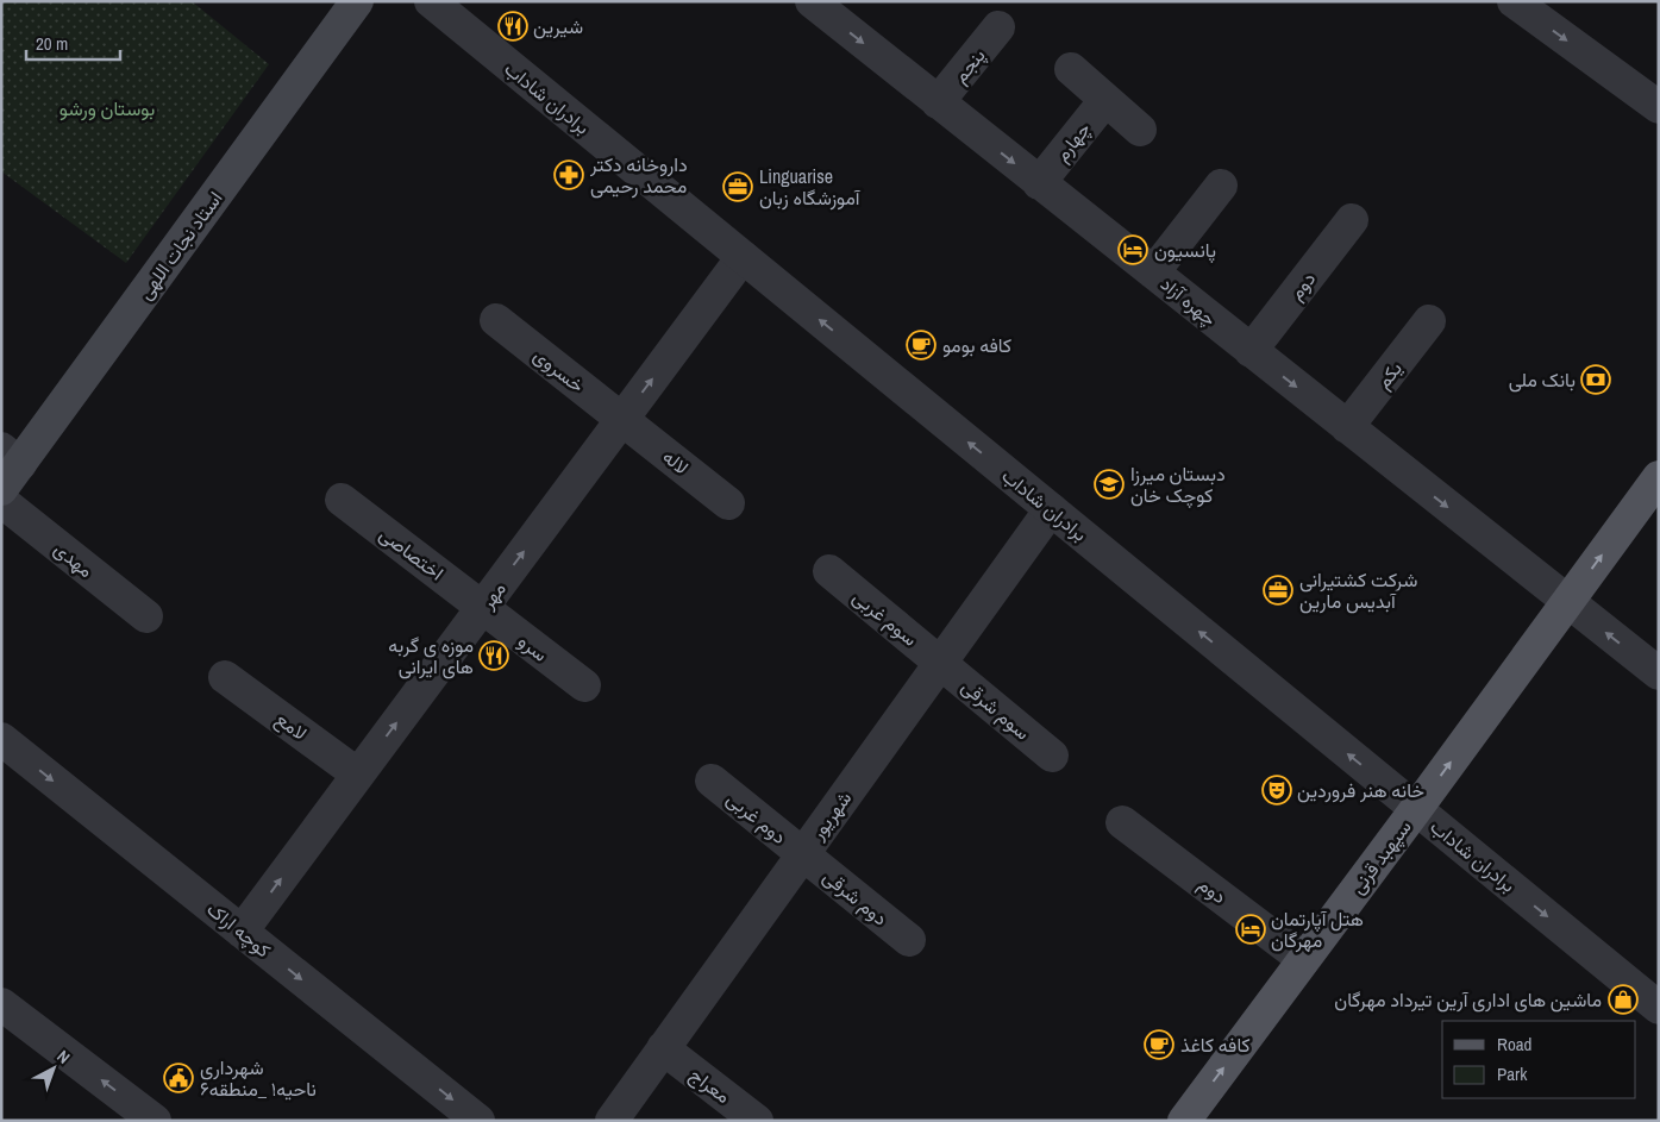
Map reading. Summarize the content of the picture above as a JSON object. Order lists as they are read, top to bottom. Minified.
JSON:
{"streets":{"main road":["استاد نجات اللهی","سپهبد قرنی"],"street":["پنجم","برادران شاداب","چهارم","دوم","چهره آزاد","خسروی","یکم","لاله","اختصاصی","مهدی","مهر","سوم غربی","سرو","سوم شرقی","لامع","شهریور","دوم غربی","دوم شرقی","کوچه اراک","معراج"]},"crossings":[["پنجم","چهره آزاد"],["برادران شاداب","مهر"],["برادران شاداب","شهریور"],["برادران شاداب","سپهبد قرنی"],["چهارم","چهره آزاد"],["دوم","چهره آزاد"],["دوم","سپهبد قرنی"],["چهره آزاد","یکم"],["چهره آزاد","سپهبد قرنی"],["خسروی","لاله"],["خسروی","مهر"],["لاله","مهر"],["اختصاصی","مهر"],["اختصاصی","سرو"],["مهر","سرو"],["مهر","لامع"],["مهر","کوچه اراک"],["سوم غربی","سوم شرقی"],["سوم غربی","شهریور"],["سوم شرقی","شهریور"],["شهریور","دوم غربی"],["شهریور","دوم شرقی"],["شهریور","معراج"],["دوم غربی","دوم شرقی"]],"one_way":["مهر","سپهبد قرنی"],"parks":["بوستان ورشو"],"places":{"restaurant":["شیرین","موزه ی گربه های ایرانی"],"pharmacy":["داروخانه دکتر محمد رحیمی"],"office":["Linguarise آموزشگاه زبان","شرکت کشتیرانی آبدیس مارین"],"hotel":["پانسیون","هتل آپارتمان مهرگان"],"cafe":["کافه بومو","کافه کاغذ"],"bank":["بانک ملی"],"school or university":["دبستان میرزا کوچک خان"],"theatre":["خانه هنر فروردین"],"shop":["ماشین های اداری آرین تیرداد مهرگان"],"public building":["شهرداری ناحیه۱ _منطقه۶"]},"legend":["Road","Park"],"scale_bar":"20 m","north":"top right"}
